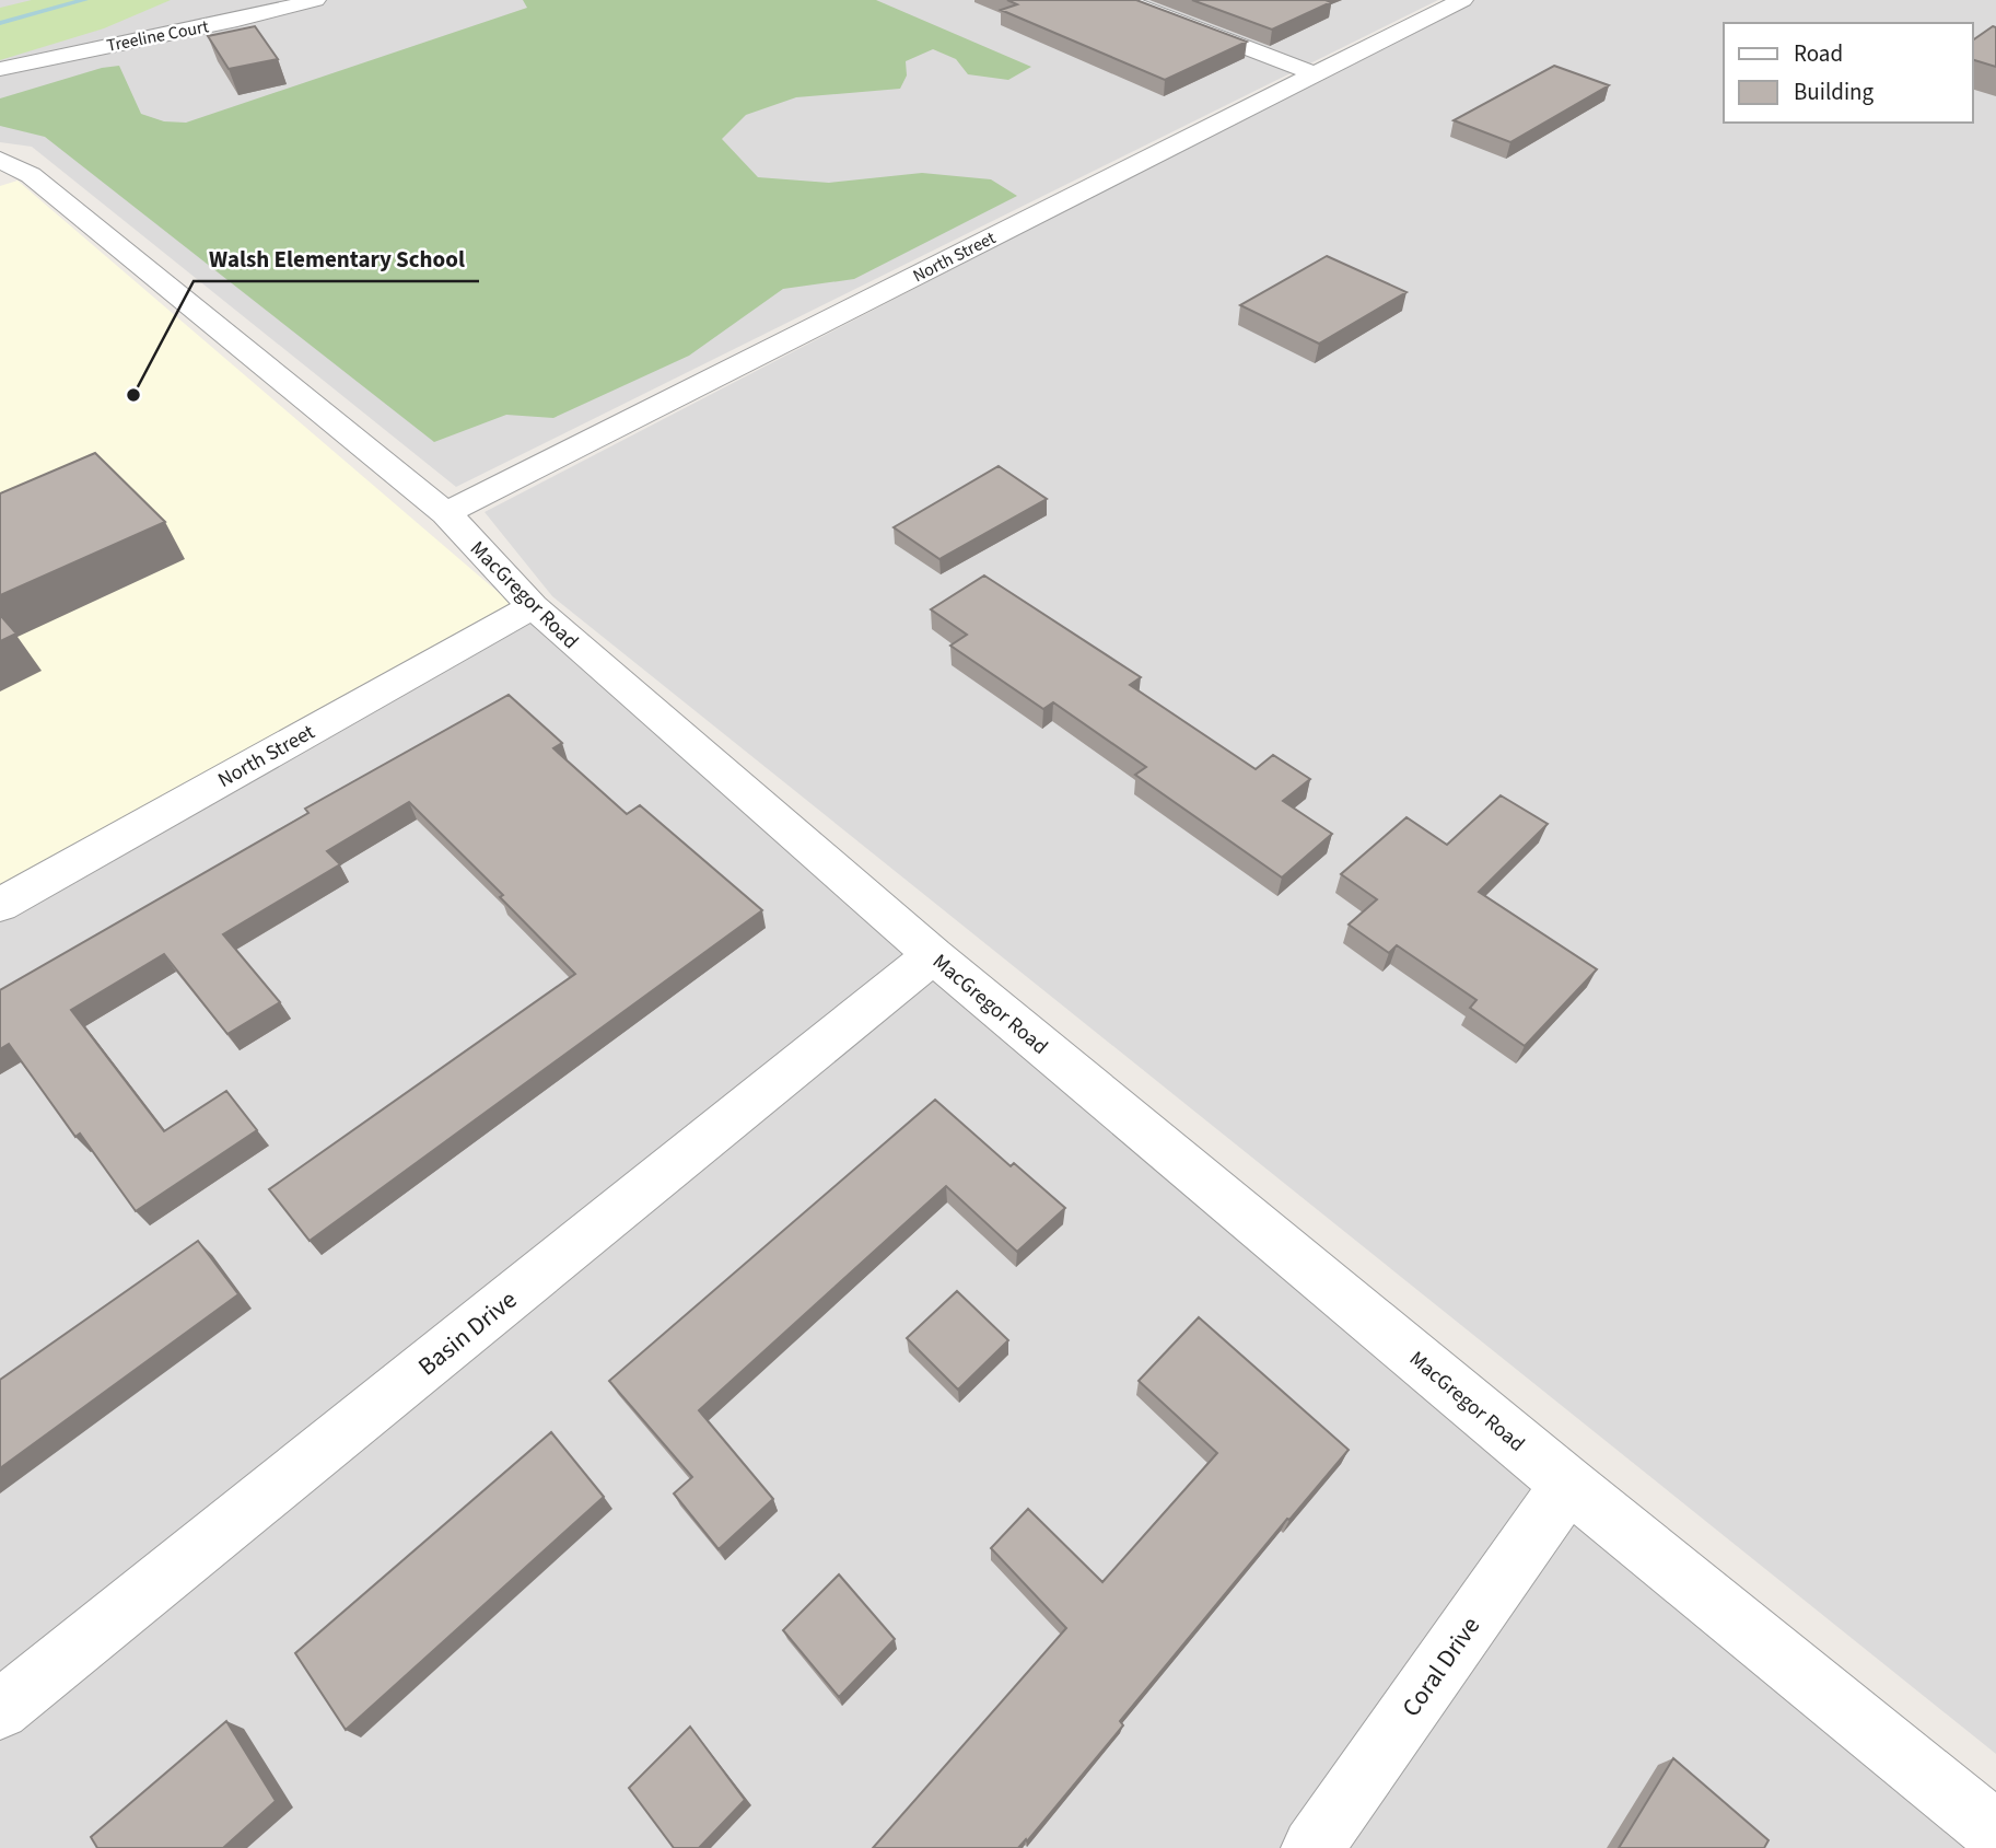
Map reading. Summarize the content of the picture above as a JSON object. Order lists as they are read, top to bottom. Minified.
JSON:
{"streets":{"street":["Treeline Court","North Street","MacGregor Road","Basin Drive","Coral Drive"]},"crossings":[["North Street","MacGregor Road"],["MacGregor Road","Basin Drive"],["MacGregor Road","Coral Drive"]],"places":["Walsh Elementary School"],"legend":["Road","Building"]}
